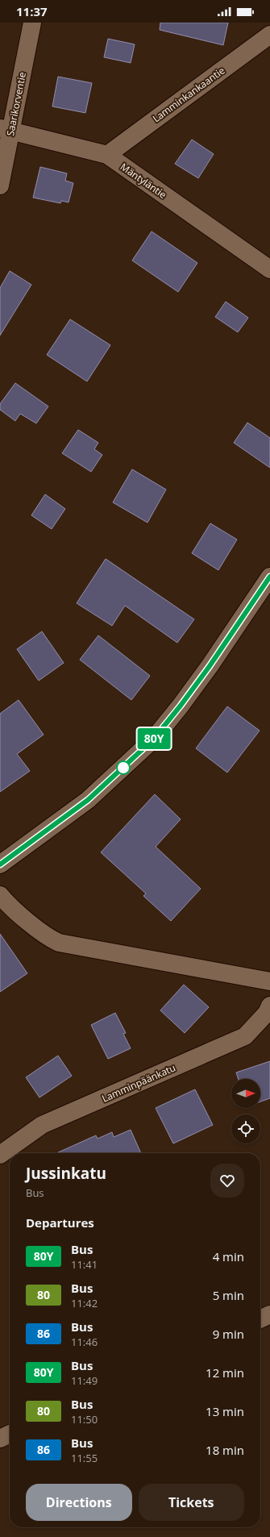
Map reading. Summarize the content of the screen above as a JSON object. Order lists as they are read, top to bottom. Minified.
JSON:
{"streets":{"street":["Lamminkankaantie","Saarikorventie","Mäntyläntie","Lamminpäänkatu"]},"crossings":[["Lamminkankaantie","Mäntyläntie"],["Saarikorventie","Mäntyläntie"]],"lines":["bus line 80Y"],"north":"right","page":{"status":"11:37","on_map":"80Y","heading":[["Jussinkatu","Bus"],"Departures"],"list":[{"mark":"80Y","name":"Bus","note":"11:41","value":"4 min"},{"mark":"80","name":"Bus","note":"11:42","value":"5 min"},{"mark":"86","name":"Bus","note":"11:46","value":"9 min"},{"mark":"80Y","name":"Bus","note":"11:49","value":"12 min"},{"mark":"80","name":"Bus","note":"11:50","value":"13 min"},{"mark":"86","name":"Bus","note":"11:55","value":"18 min"}],"buttons":["Directions","Tickets"]}}
